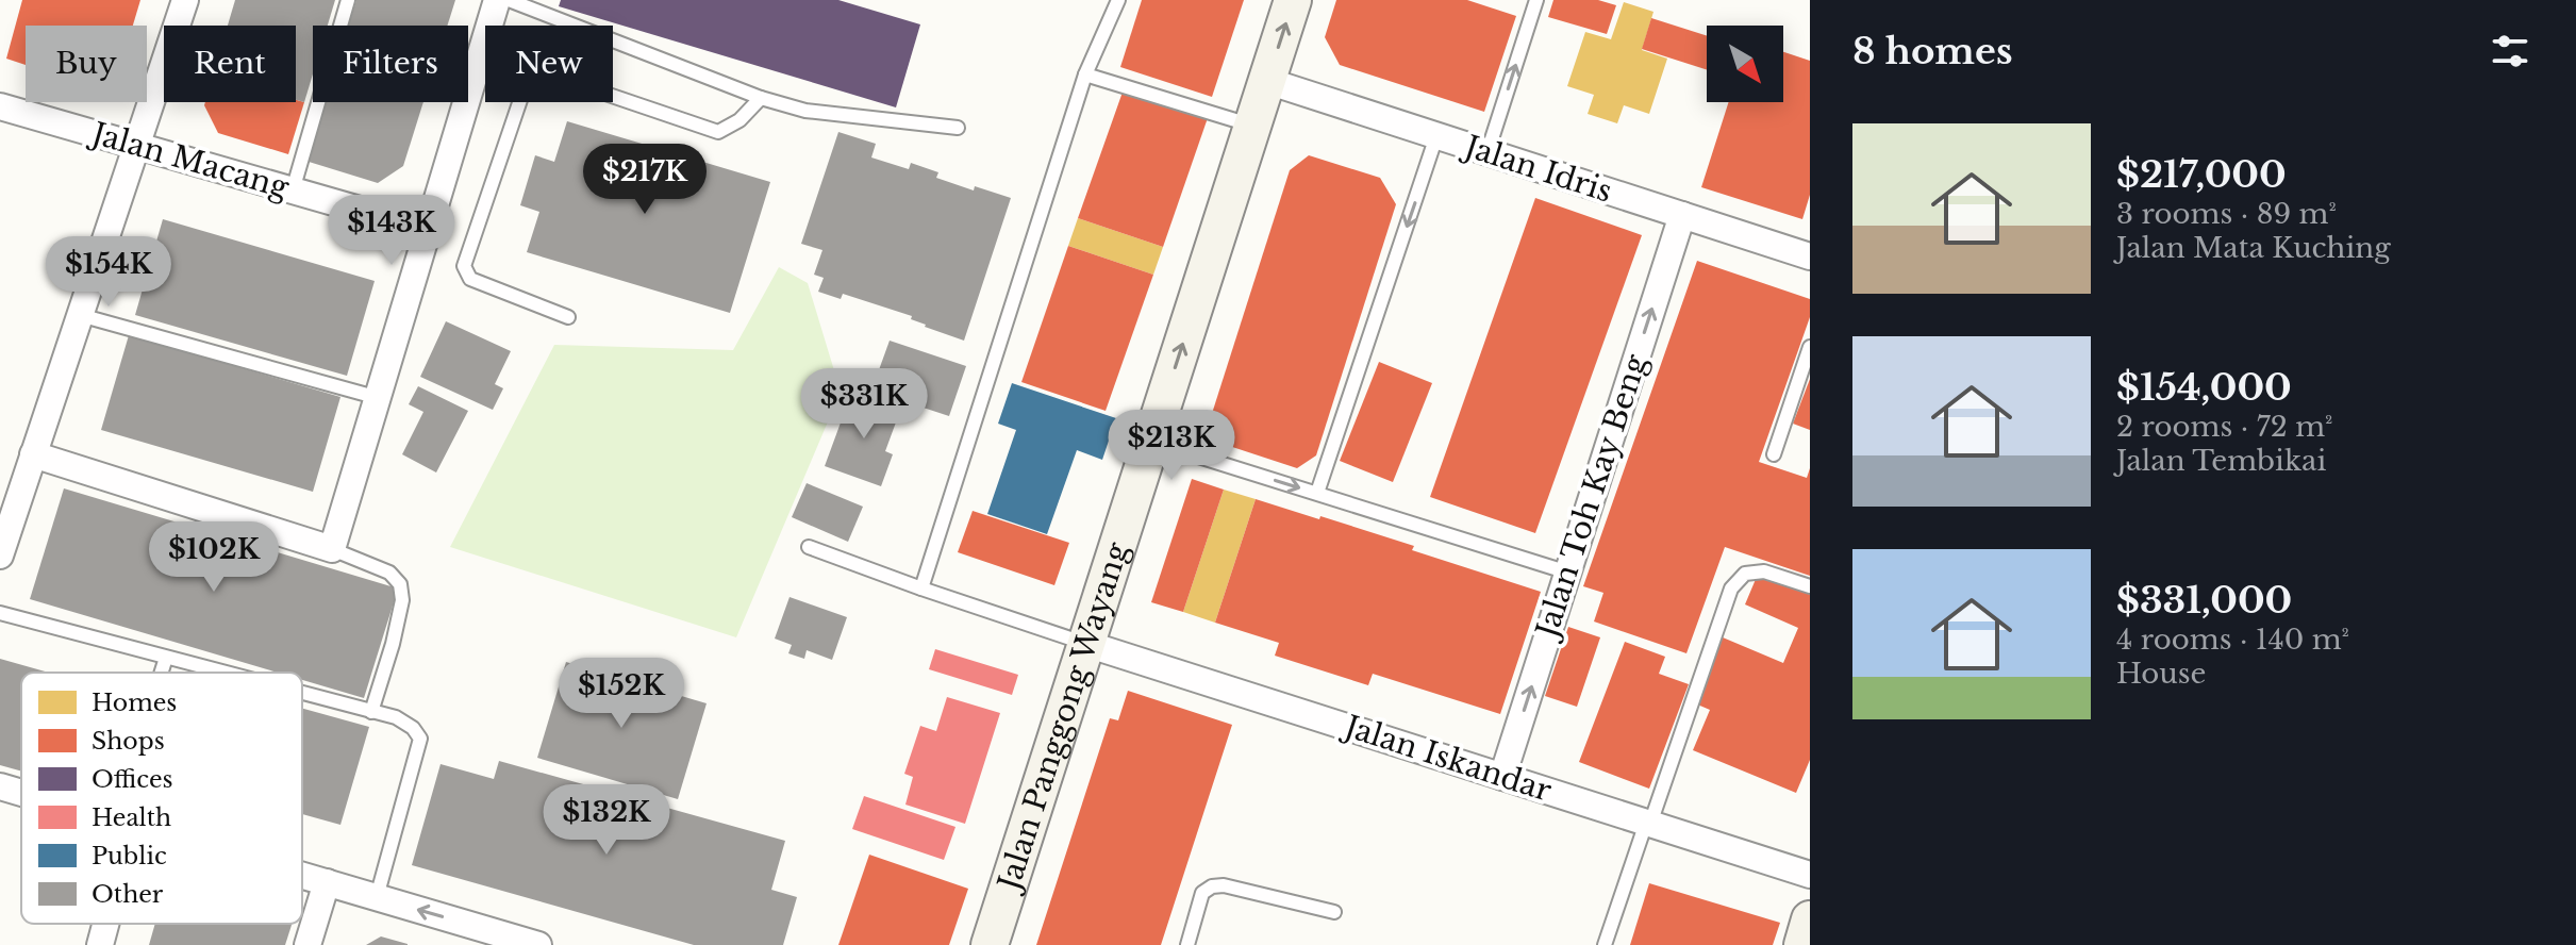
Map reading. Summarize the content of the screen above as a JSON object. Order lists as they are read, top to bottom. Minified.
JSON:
{"streets":{"street":["Jalan Macang","Jalan Idris","Jalan Toh Kay Beng","Jalan Panggong Wayang","Jalan Iskandar"]},"crossings":[["Jalan Idris","Jalan Toh Kay Beng"],["Jalan Idris","Jalan Panggong Wayang"],["Jalan Toh Kay Beng","Jalan Iskandar"],["Jalan Panggong Wayang","Jalan Iskandar"]],"one_way":["Jalan Toh Kay Beng","Jalan Panggong Wayang"],"legend":["Homes","Shops","Offices","Health","Public","Other"],"north":"bottom right","page":{"heading":"8 homes","chip":["Buy","Rent","Filters","New"],"list":[{"name":"$217,000","note":"3 rooms · 89 m² · Jalan Mata Kuching"},{"name":"$154,000","note":"2 rooms · 72 m² · Jalan Tembikai"},{"name":"$331,000","note":"4 rooms · 140 m² · House"}],"price":["$217K","$143K","$154K","$331K","$213K","$102K","$152K","$132K"]}}
